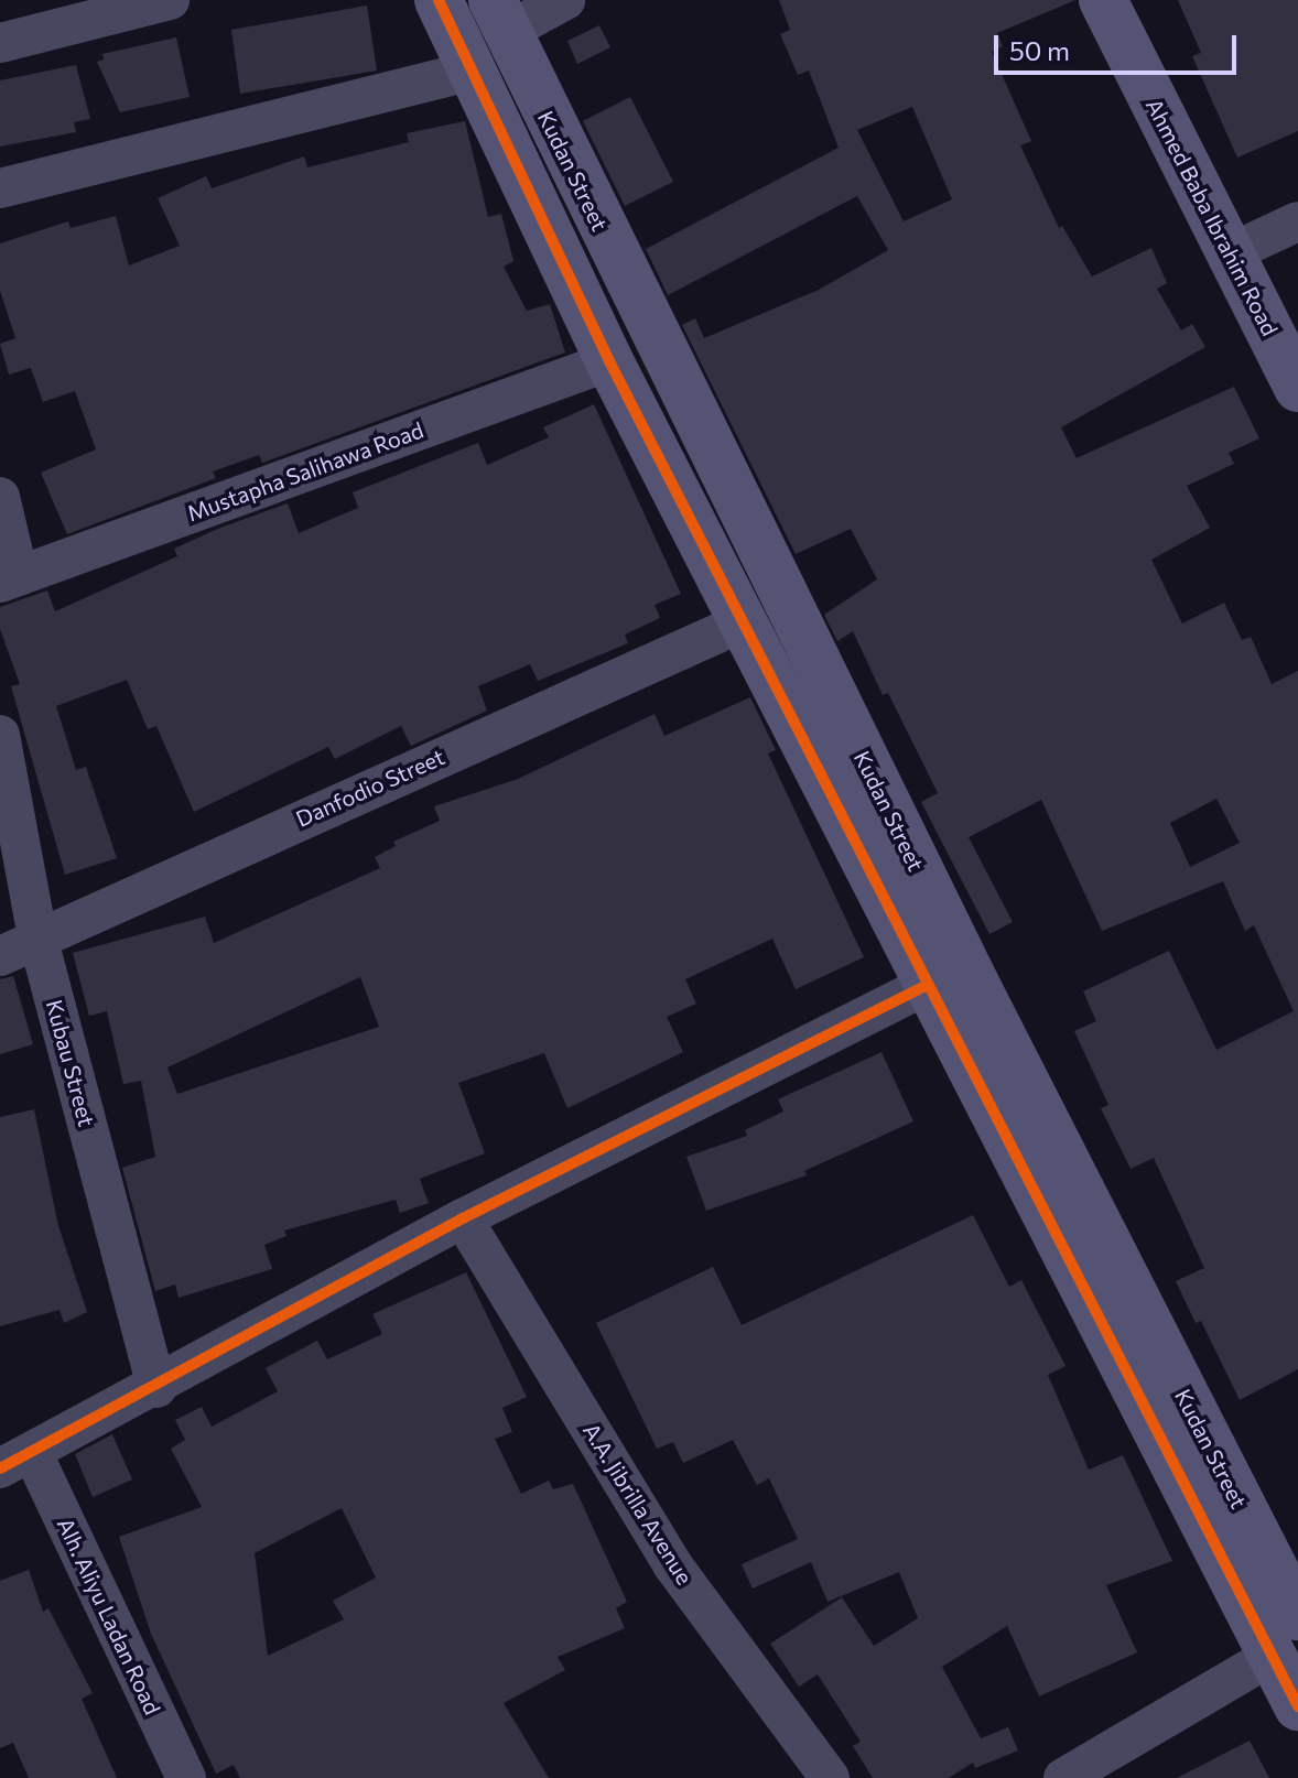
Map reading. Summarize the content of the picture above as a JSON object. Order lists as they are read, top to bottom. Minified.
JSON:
{"streets":{"street":["Kudan Street","Ahmed Baba Ibrahim Road","Mustapha Salihawa Road","Danfodio Street","Kubau Street","A.A. Jibrilla Avenue","Alh. Aliyu Ladan Road"]},"crossings":[["Danfodio Street","Kubau Street"]],"scale_bar":"50 m"}
